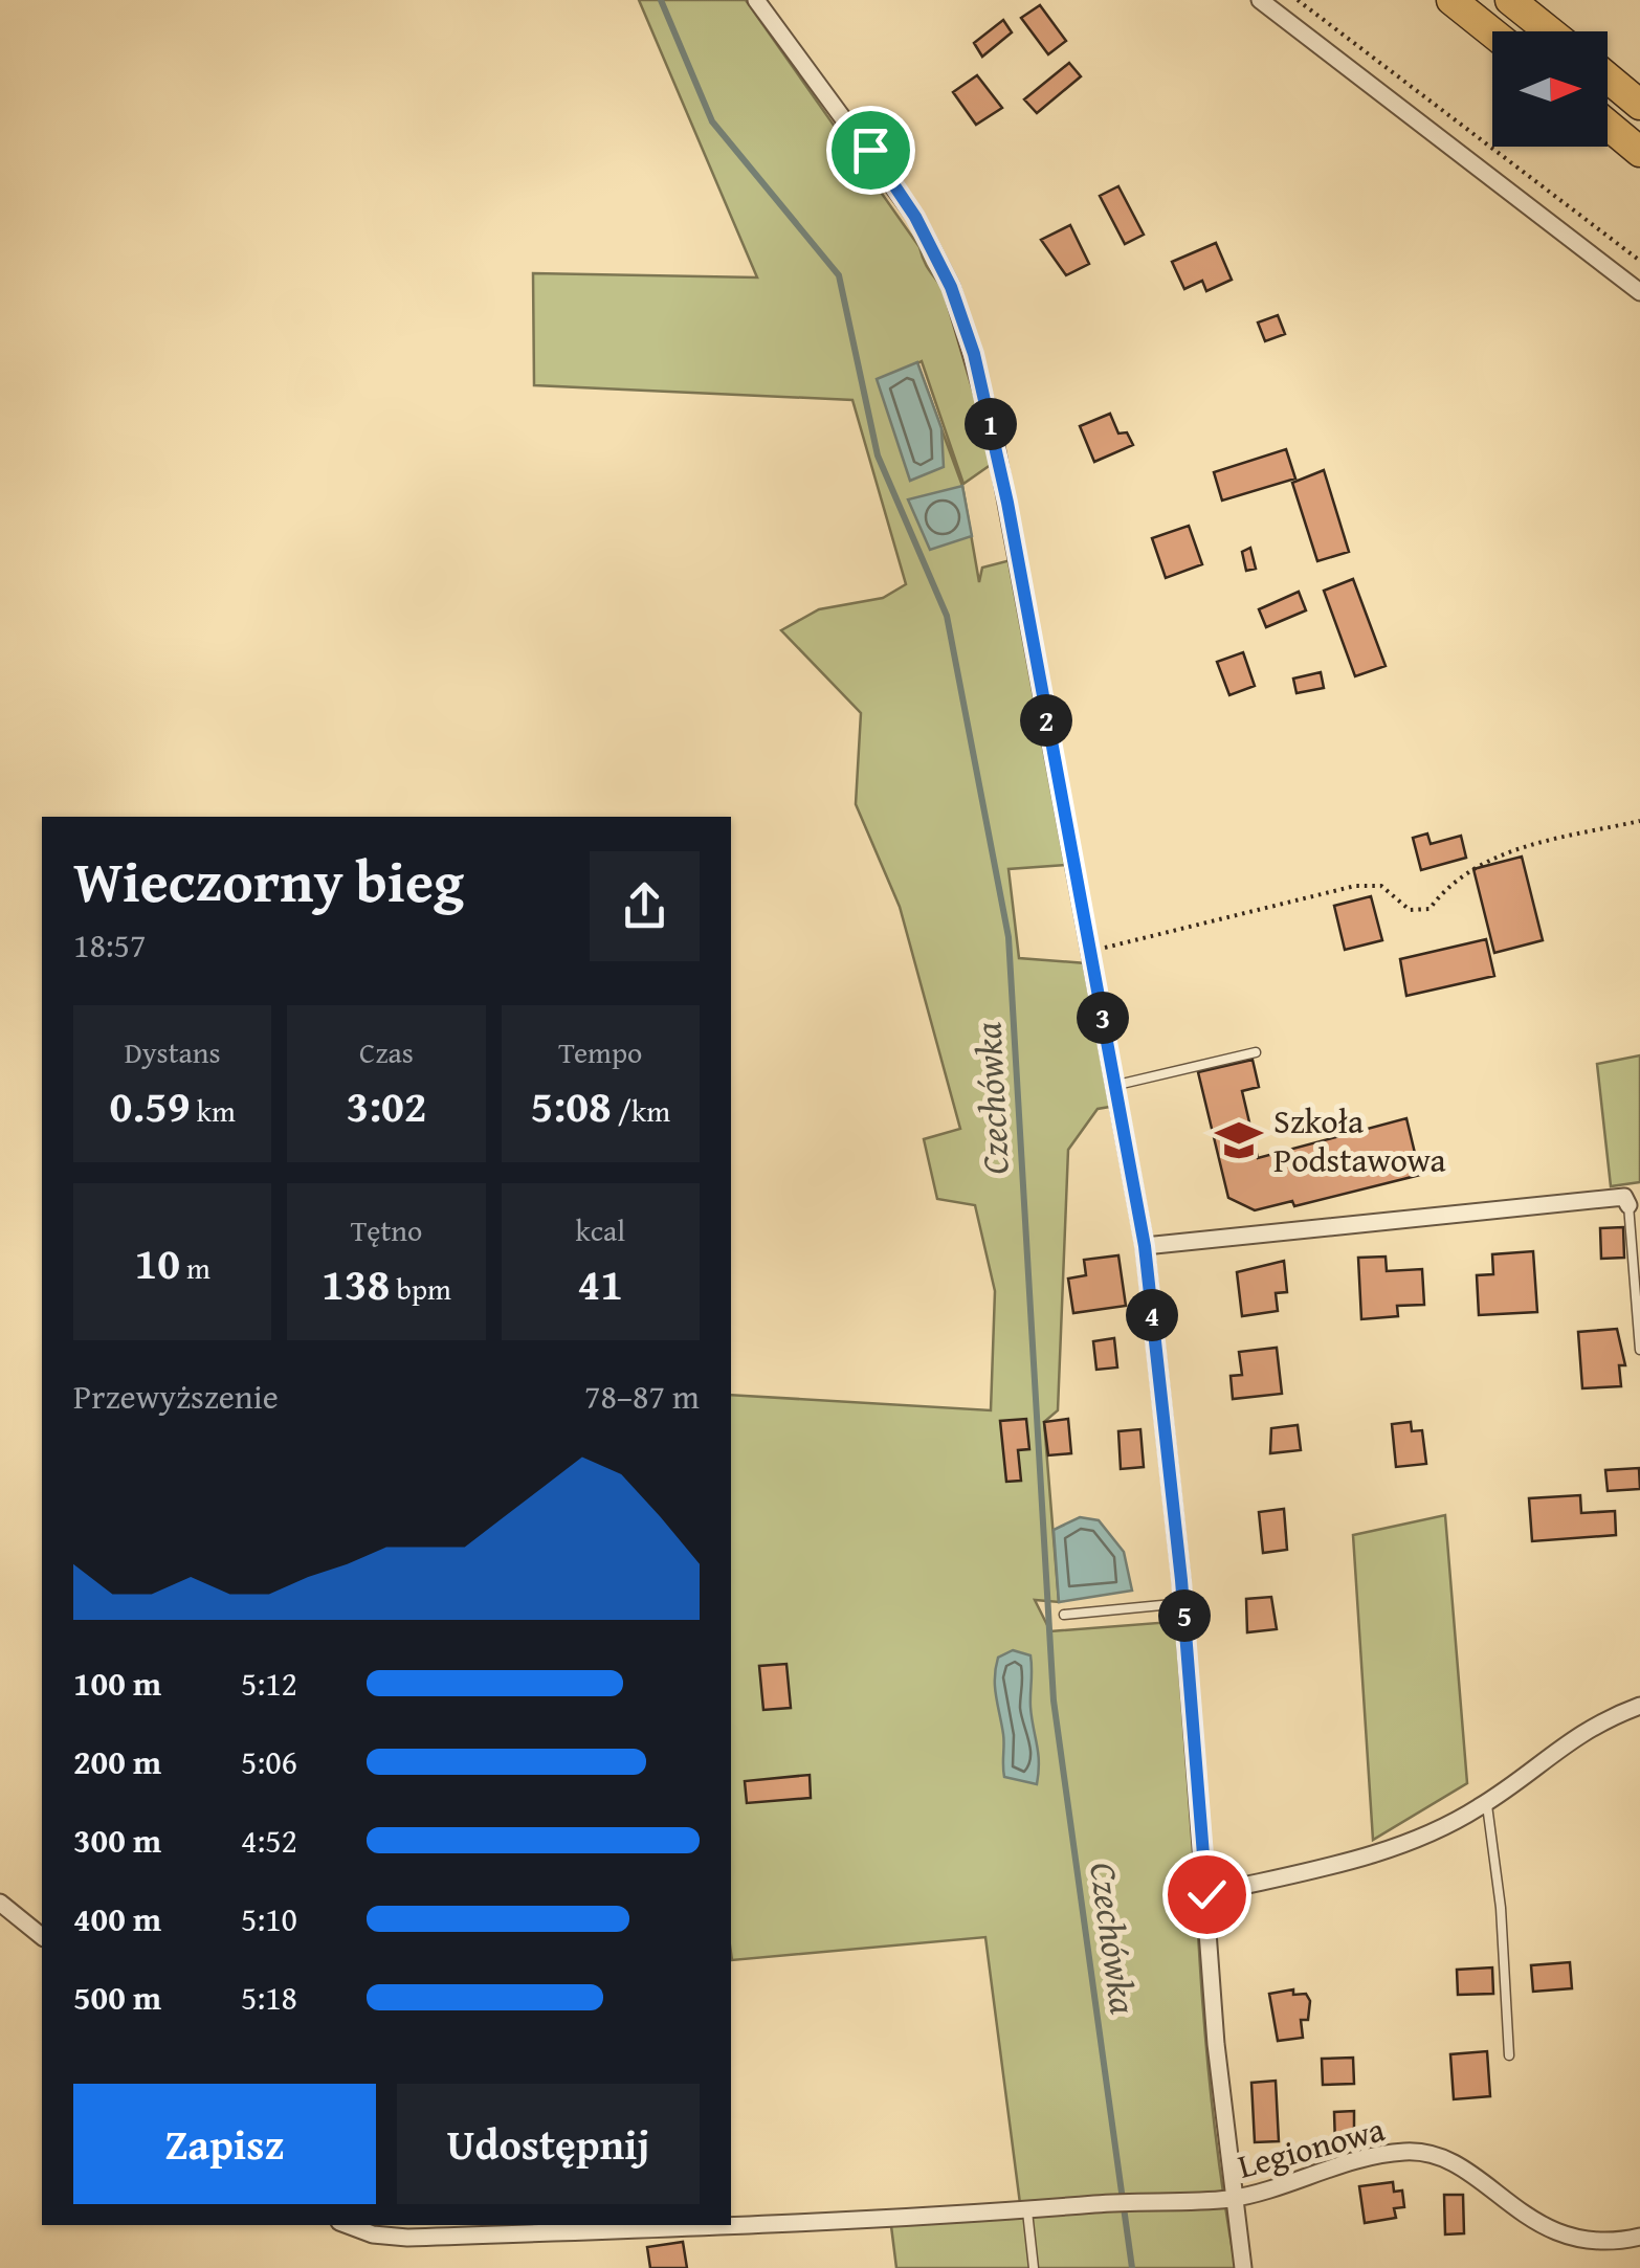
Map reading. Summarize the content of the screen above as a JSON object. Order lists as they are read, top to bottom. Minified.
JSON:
{"streets":{"street":["Legionowa"]},"water":["Czechówka"],"places":{"school or university":["Szkoła Podstawowa"]},"north":"right","page":{"pins":["1","2","3","4","5"],"heading":["Wieczorny bieg","18:57"],"stats":[["Dystans","0.59 km"],["Czas","3:02"],["Tempo","5:08 /km"],["10 m"],["Tętno","138 bpm"],["kcal","41"]],"chart":["Przewyższenie","78–87 m"],"list":[{"name":"100 m","note":"5:12"},{"name":"200 m","note":"5:06"},{"name":"300 m","note":"4:52"},{"name":"400 m","note":"5:10"},{"name":"500 m","note":"5:18"}],"buttons":["Zapisz","Udostępnij"]}}
